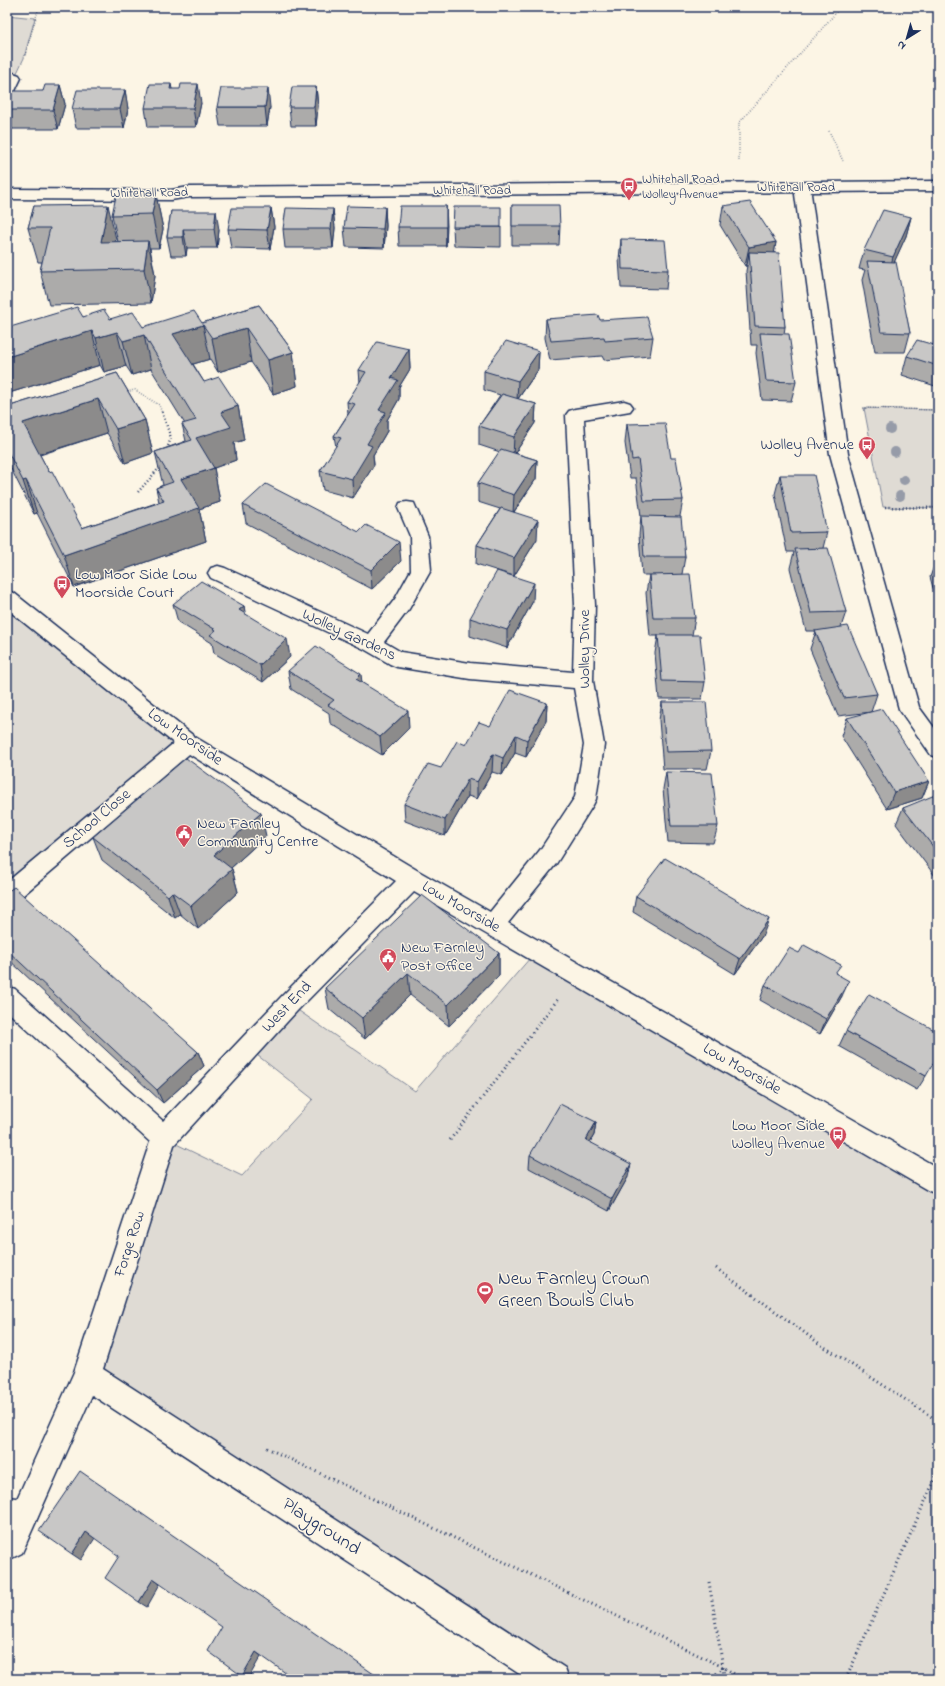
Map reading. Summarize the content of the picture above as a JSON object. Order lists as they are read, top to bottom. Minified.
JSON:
{"streets":{"street":["Whitehall Road","Wolley Gardens","Wolley Drive","Low Moorside","School Close","West End","Forge Row","Playground"]},"crossings":[["Wolley Gardens","Wolley Drive"],["Wolley Drive","Low Moorside"],["Low Moorside","School Close"],["Low Moorside","West End"],["West End","Forge Row"],["Forge Row","Playground"]],"places":{"bus stop":["Whitehall Road Wolley Avenue","Wolley Avenue","Low Moor Side Low Moorside Court","Low Moor Side Wolley Avenue"],"public building":["New Farnley Community Centre","New Farnley Post Office"],"sports":["New Farnley Crown Green Bowls Club"]},"north":"bottom left"}
